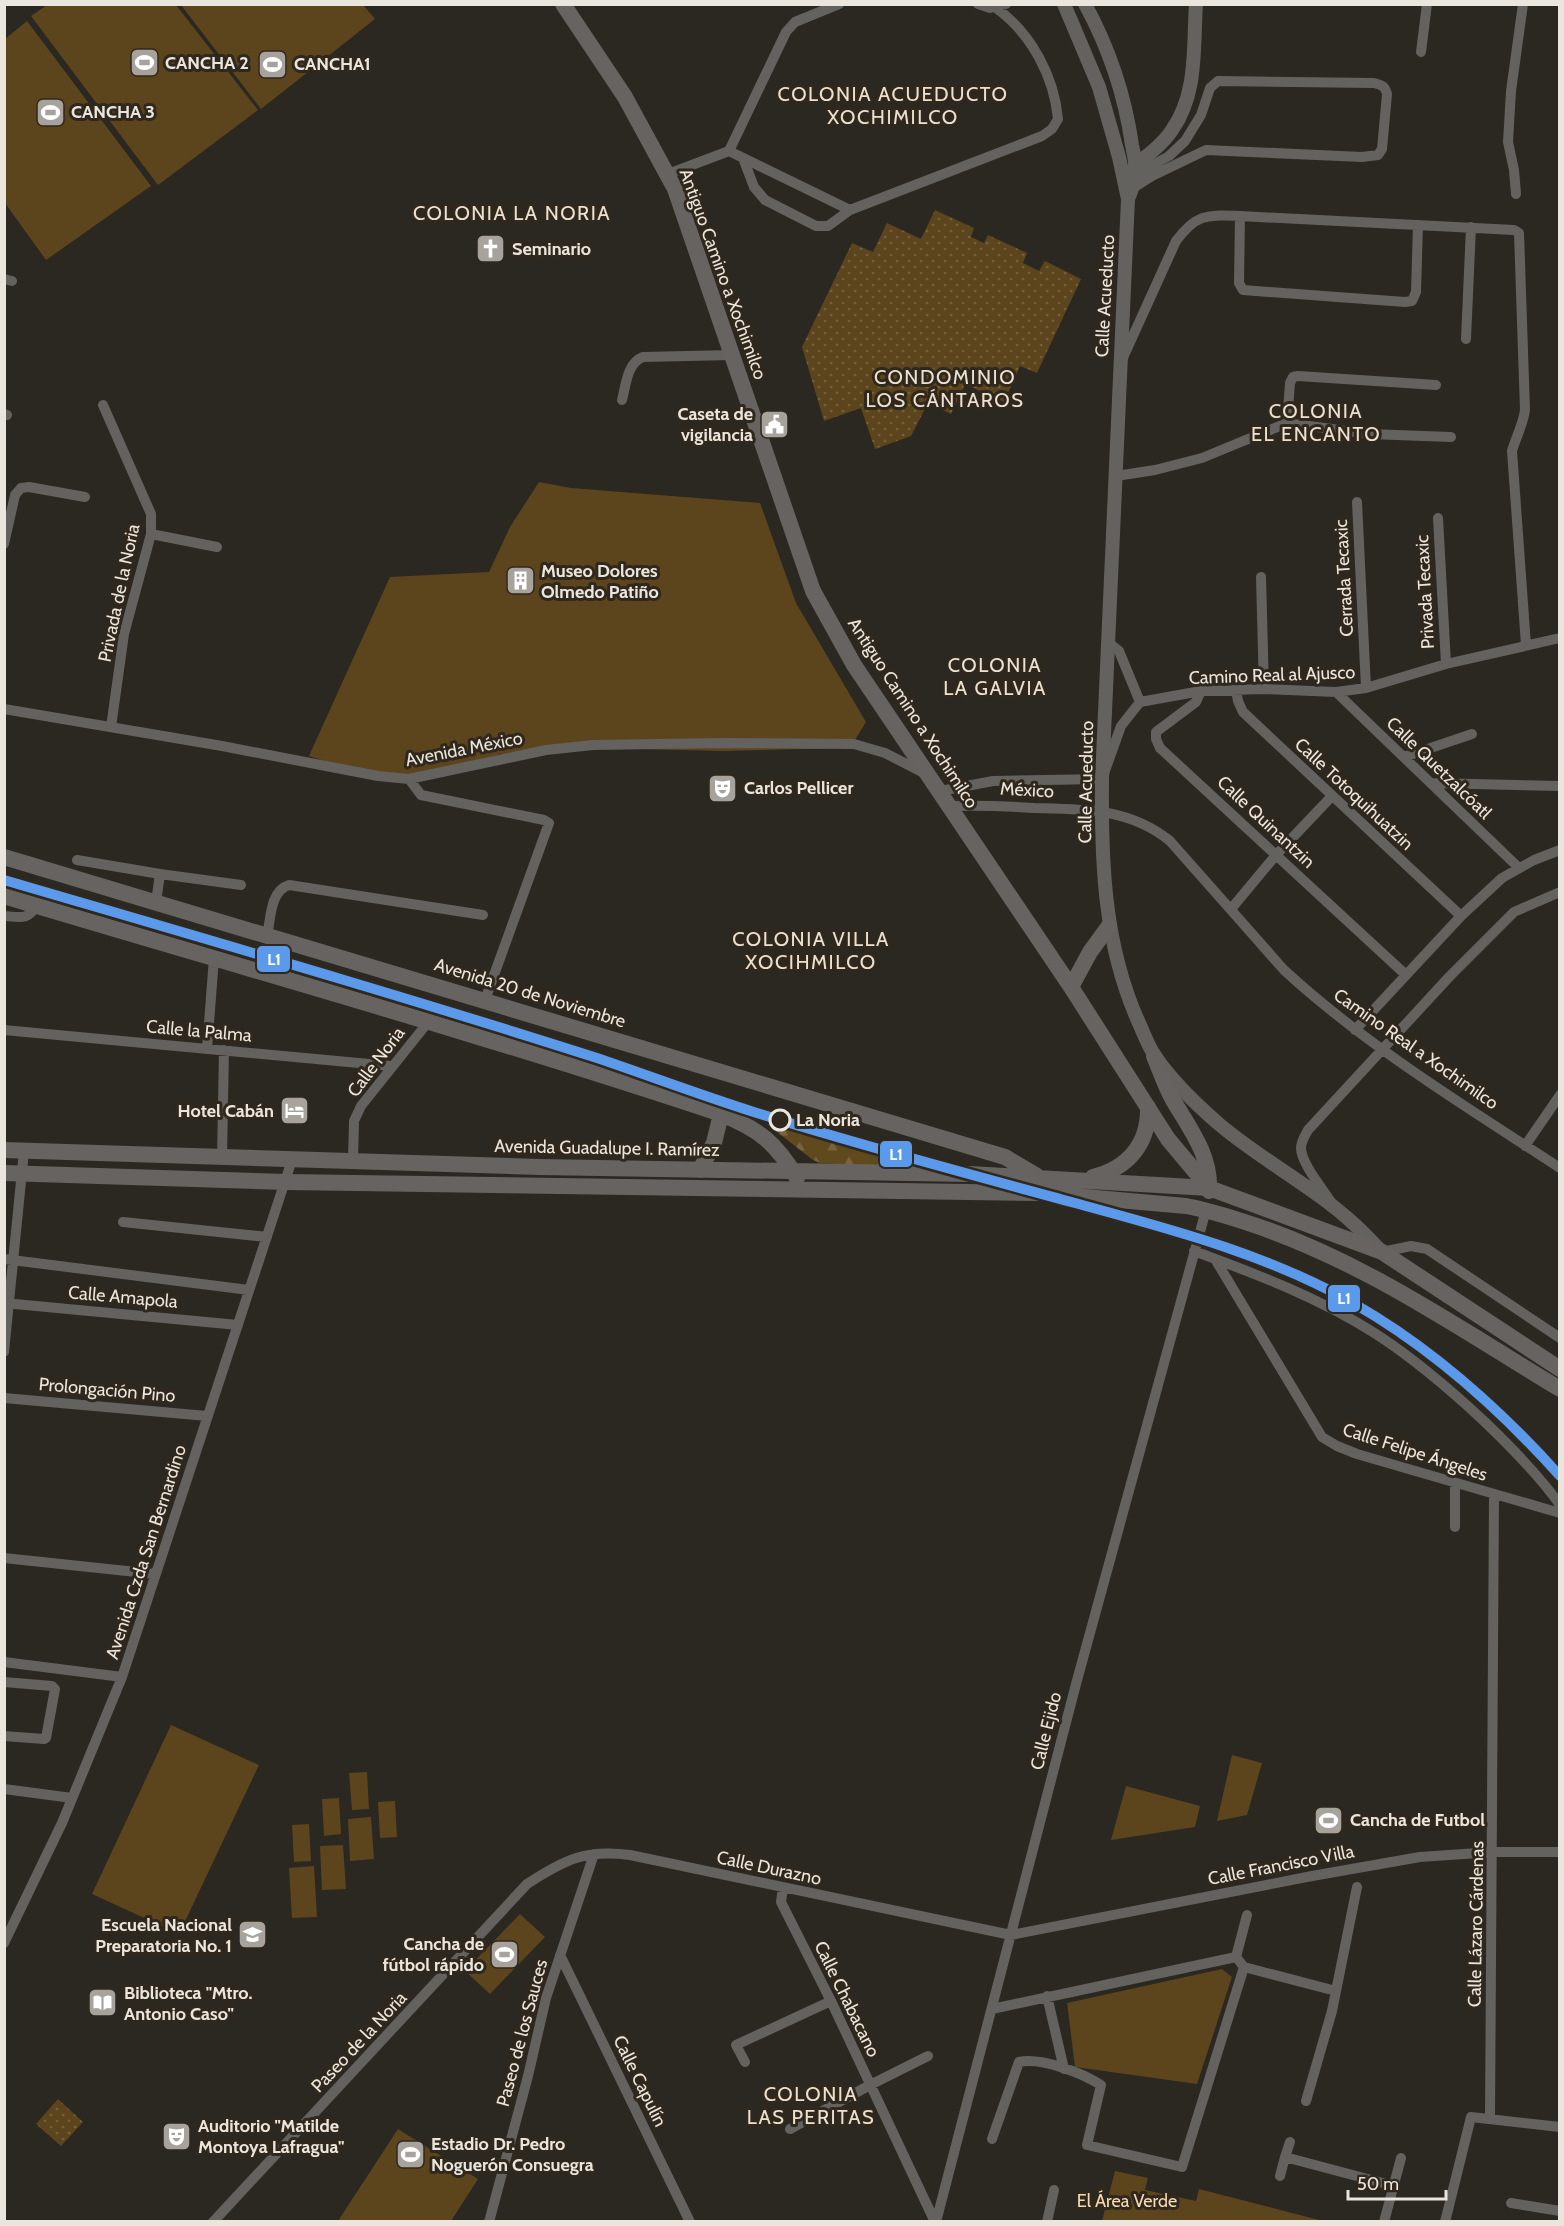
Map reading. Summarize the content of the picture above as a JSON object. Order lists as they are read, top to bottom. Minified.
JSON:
{"streets":{"main road":["Antiguo Camino a Xochimilco","Avenida 20 de Noviembre","Avenida Guadalupe I. Ramírez"],"street":["Calle Acueducto","Cerrada Tecaxic","Privada Tecaxic","Privada de la Noria","Camino Real al Ajusco","Avenida México","Calle Quetzalcóatl","México","Calle Totoquihuatzin","Calle Quinantzin","Calle la Palma","Camino Real a Xochimilco","Calle Noria","Calle Amapola","Prolongación Pino","Calle Felipe Ángeles","Avenida Czda San Bernardino","Calle Ejido","Calle Francisco Villa","Calle Durazno","Calle Lázaro Cárdenas","Calle Chabacano","Paseo de los Sauces","Paseo de la Noria","Calle Capulín"]},"crossings":[["Antiguo Camino a Xochimilco","Avenida México"],["Antiguo Camino a Xochimilco","México"],["Antiguo Camino a Xochimilco","Avenida Guadalupe I. Ramírez"],["Calle Acueducto","México"],["Calle Acueducto","Camino Real a Xochimilco"],["Cerrada Tecaxic","Camino Real al Ajusco"],["Privada Tecaxic","Camino Real al Ajusco"],["Privada de la Noria","Avenida México"],["Camino Real al Ajusco","Calle Quetzalcóatl"],["Camino Real al Ajusco","Calle Totoquihuatzin"],["Camino Real al Ajusco","Calle Quinantzin"],["México","Camino Real a Xochimilco"],["Avenida 20 de Noviembre","Avenida Guadalupe I. Ramírez"],["Calle la Palma","Calle Noria"],["Calle Noria","Avenida Guadalupe I. Ramírez"],["Avenida Guadalupe I. Ramírez","Avenida Czda San Bernardino"],["Avenida Guadalupe I. Ramírez","Calle Ejido"],["Calle Amapola","Avenida Czda San Bernardino"],["Prolongación Pino","Avenida Czda San Bernardino"],["Calle Felipe Ángeles","Calle Lázaro Cárdenas"],["Calle Ejido","Calle Francisco Villa"],["Calle Ejido","Calle Durazno"],["Calle Ejido","Calle Chabacano"],["Calle Francisco Villa","Calle Durazno"],["Calle Francisco Villa","Calle Lázaro Cárdenas"],["Calle Durazno","Calle Chabacano"],["Calle Durazno","Paseo de los Sauces"],["Calle Durazno","Paseo de la Noria"],["Paseo de los Sauces","Calle Capulín"]],"districts":["COLONIA ACUEDUCTO XOCHIMILCO","COLONIA LA NORIA","CONDOMINIO LOS CÁNTAROS","COLONIA EL ENCANTO","COLONIA LA GALVIA","COLONIA VILLA XOCIHMILCO","COLONIA LAS PERITAS"],"parks":["El Área Verde"],"places":{"sports":["CANCHA 2","CANCHA1","CANCHA 3","Cancha de Futbol","Cancha de fútbol rápido","Estadio Dr. Pedro Noguerón Consuegra"],"church":["Seminario"],"public building":["Caseta de vigilancia"],"building":["Museo Dolores Olmedo Patiño"],"theatre":["Carlos Pellicer","Auditorio \"Matilde Montoya Lafragua\""],"hotel":["Hotel Cabán"],"other":["La Noria"],"school or university":["Escuela Nacional Preparatoria No. 1"],"library":["Biblioteca \"Mtro. Antonio Caso\""]},"lines":["transit line L1"],"scale_bar":"50 m"}
